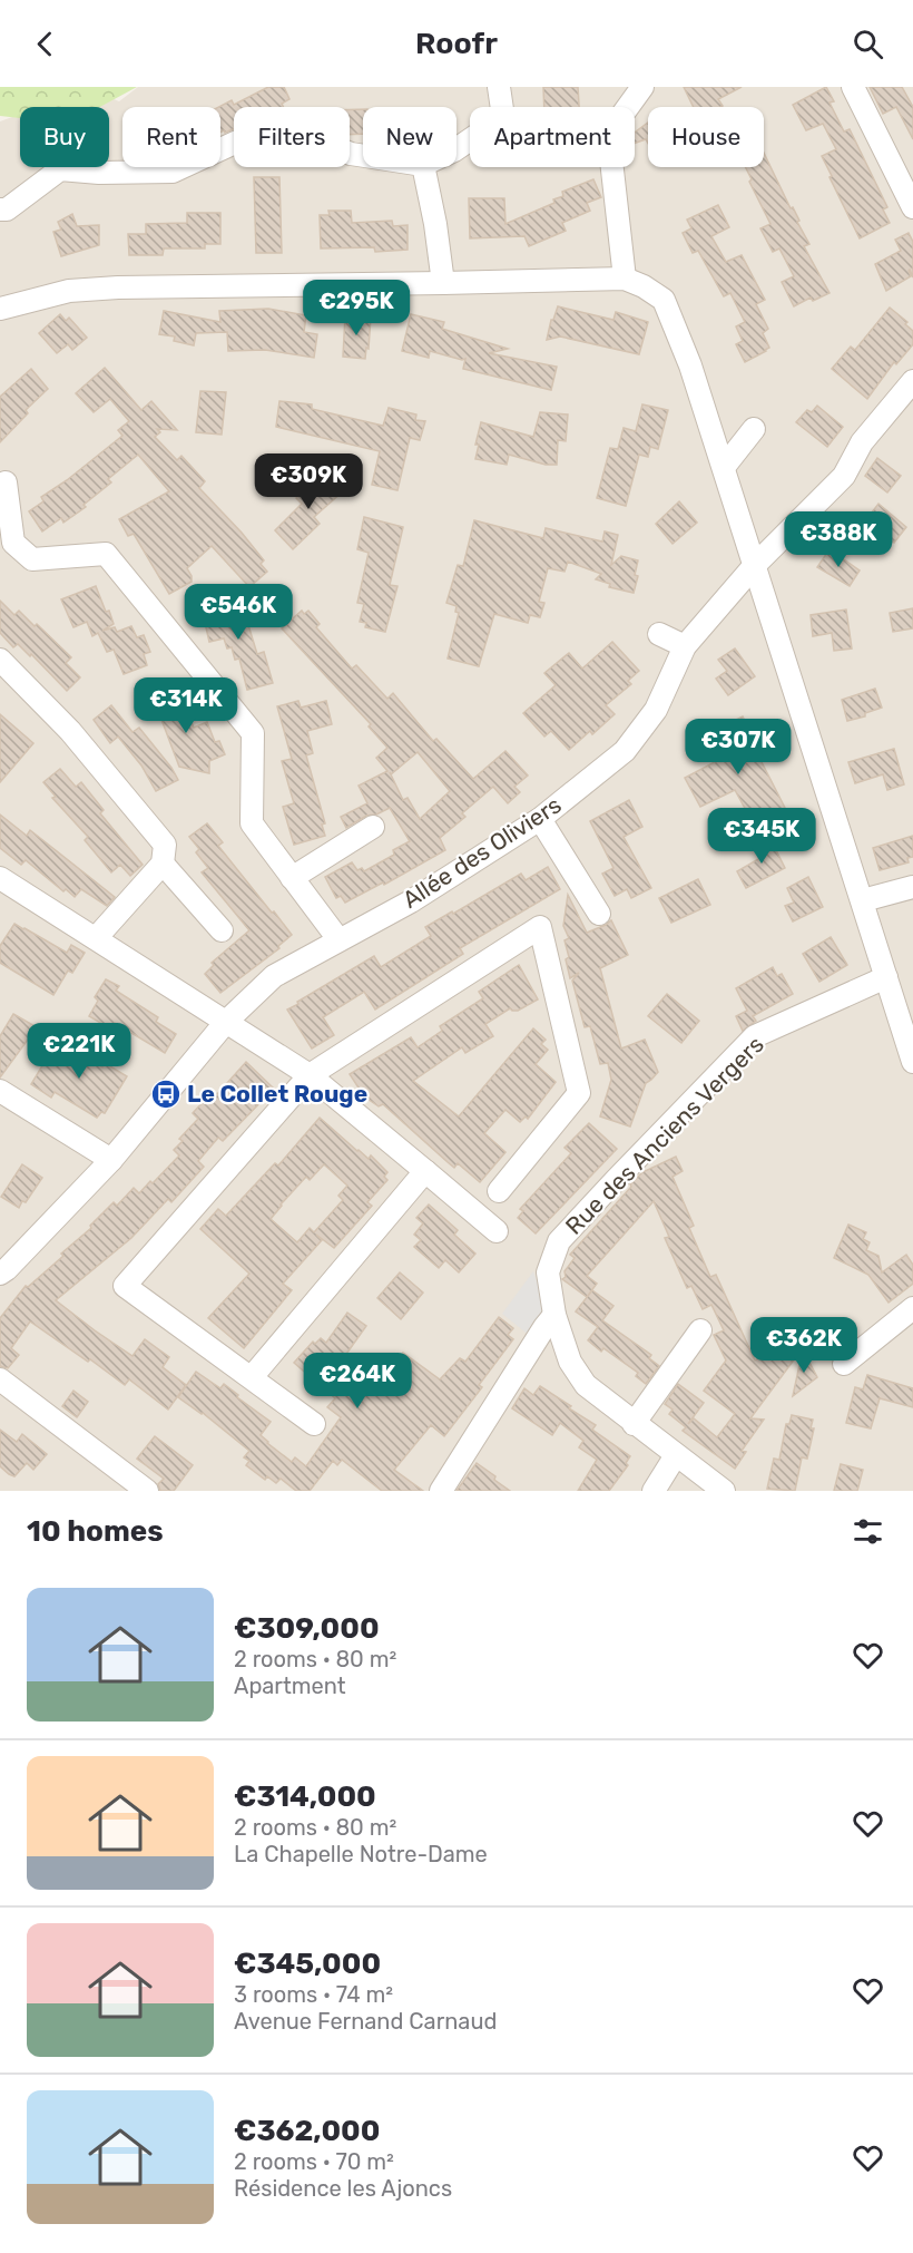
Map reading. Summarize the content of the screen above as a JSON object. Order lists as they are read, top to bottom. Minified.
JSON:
{"streets":{"street":["Allée des Oliviers","Rue des Anciens Vergers"]},"places":{"bus stop":["Le Collet Rouge"]},"page":{"header":"Roofr","chip":["Buy","Rent","Filters","New","Apartment","House"],"price":["€295K","€309K","€388K","€546K","€314K","€307K","€345K","€221K","€362K","€264K"],"heading":"10 homes","list":[{"name":"€309,000","note":"2 rooms · 80 m² · Apartment"},{"name":"€314,000","note":"2 rooms · 80 m² · La Chapelle Notre-Dame"},{"name":"€345,000","note":"3 rooms · 74 m² · Avenue Fernand Carnaud"},{"name":"€362,000","note":"2 rooms · 70 m² · Résidence les Ajoncs"}]}}
